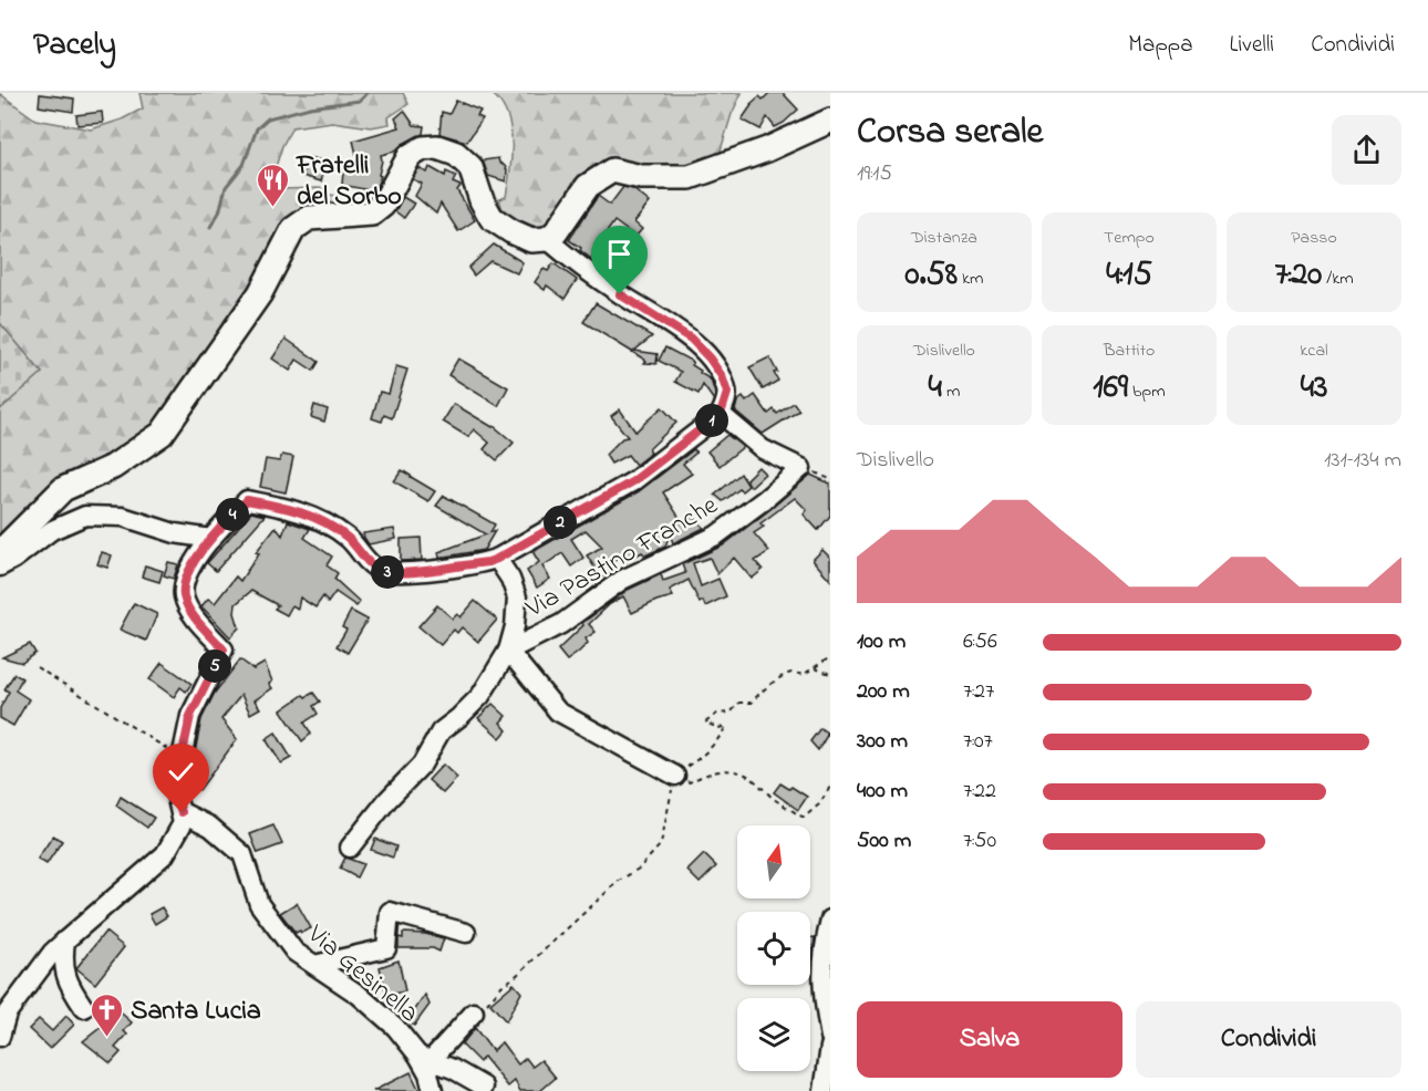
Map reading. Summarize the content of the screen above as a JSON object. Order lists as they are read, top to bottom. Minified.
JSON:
{"streets":{"street":["Via Pastino Franche","Via Gesinella"]},"places":{"restaurant":["Fratelli del Sorbo"],"church":["Santa Lucia"]},"north":"top","page":{"header":"Pacely","nav":["Mappa","Livelli","Condividi"],"heading":["Corsa serale","19:15"],"stats":[["Distanza","0.58 km"],["Tempo","4:15"],["Passo","7:20 /km"],["Dislivello","4 m"],["Battito","169 bpm"],["kcal","43"]],"pins":["1","4","2","3","5"],"chart":["Dislivello","131–134 m"],"list":[{"name":"100 m","note":"6:56"},{"name":"200 m","note":"7:27"},{"name":"300 m","note":"7:07"},{"name":"400 m","note":"7:22"},{"name":"500 m","note":"7:50"}],"buttons":["Salva","Condividi"]}}
